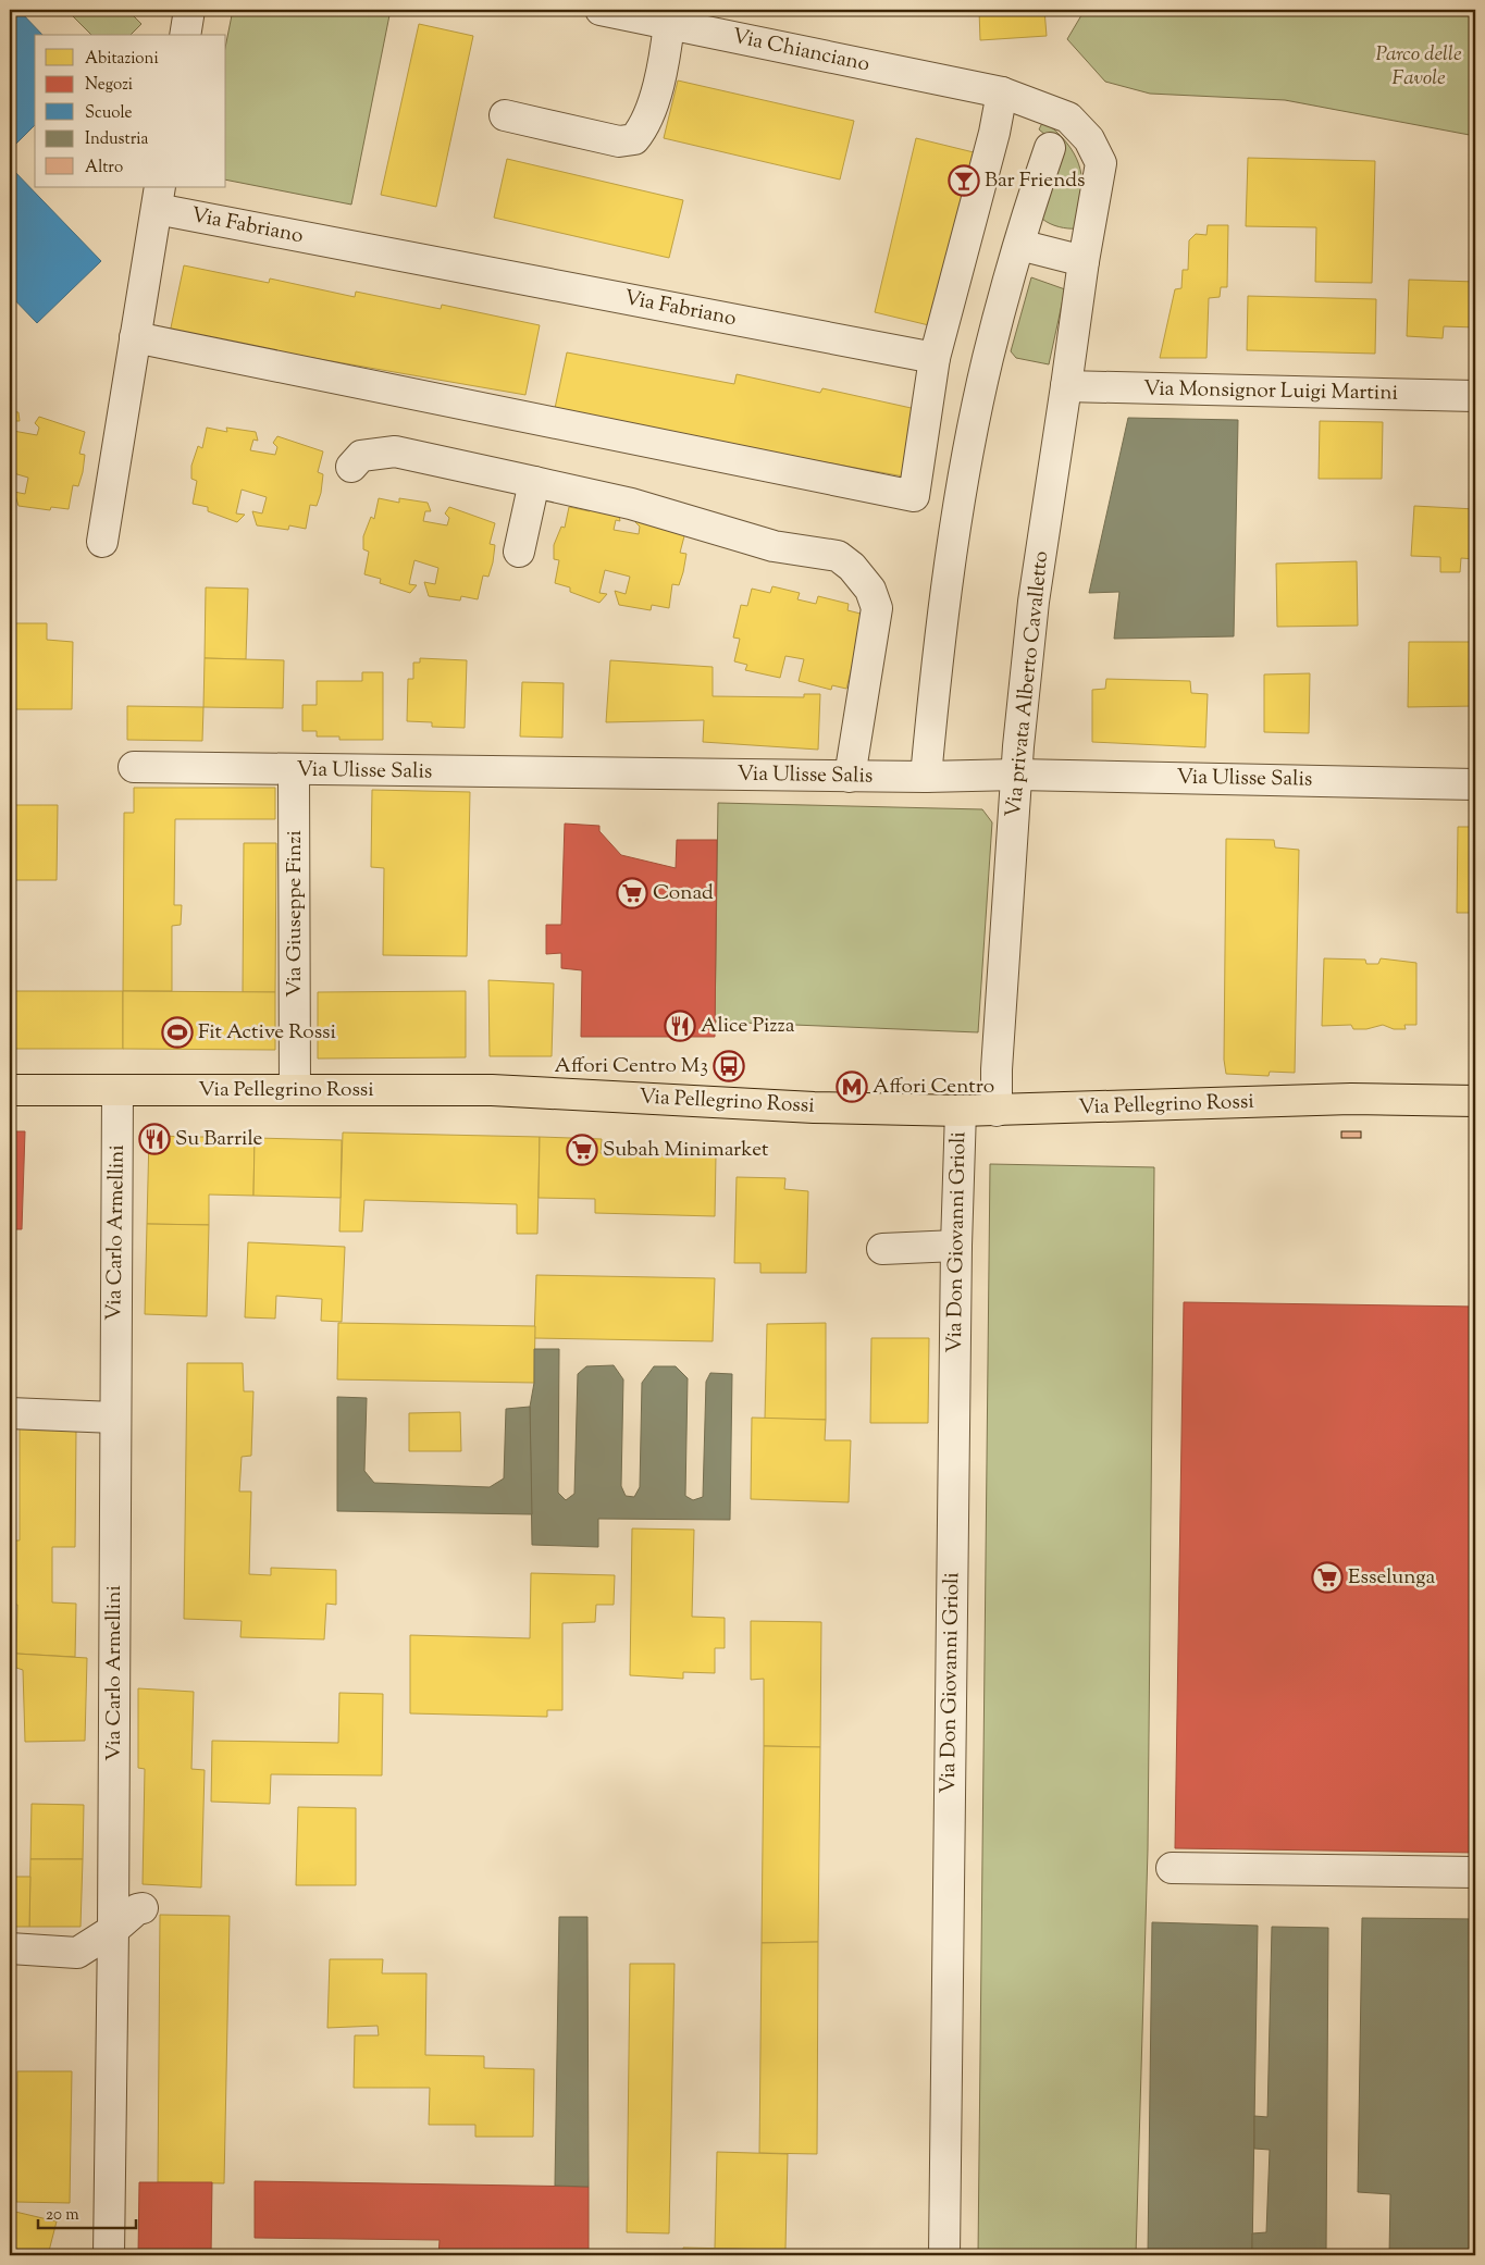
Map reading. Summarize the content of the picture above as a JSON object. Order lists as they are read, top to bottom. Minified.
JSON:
{"streets":{"main road":["Via Pellegrino Rossi"],"street":["Via Chianciano","Via Fabriano","Via Monsignor Luigi Martini","Via privata Alberto Cavalletto","Via Ulisse Salis","Via Giuseppe Finzi","Via Carlo Armellini","Via Don Giovanni Grioli"]},"crossings":[["Via Chianciano","Via privata Alberto Cavalletto"],["Via Monsignor Luigi Martini","Via privata Alberto Cavalletto"],["Via privata Alberto Cavalletto","Via Ulisse Salis"],["Via privata Alberto Cavalletto","Via Pellegrino Rossi"],["Via Ulisse Salis","Via Giuseppe Finzi"],["Via Giuseppe Finzi","Via Pellegrino Rossi"],["Via Pellegrino Rossi","Via Carlo Armellini"],["Via Pellegrino Rossi","Via Don Giovanni Grioli"]],"parks":["Parco delle Favole"],"places":{"bar":["Bar Friends"],"supermarket":["Conad","Subah Minimarket","Esselunga"],"restaurant":["Alice Pizza","Su Barrile"],"sports":["Fit Active Rossi"],"bus stop":["Affori Centro M3"],"metro station":["Affori Centro"]},"legend":["Abitazioni","Negozi","Scuole","Industria","Altro"],"scale_bar":"20 m"}
